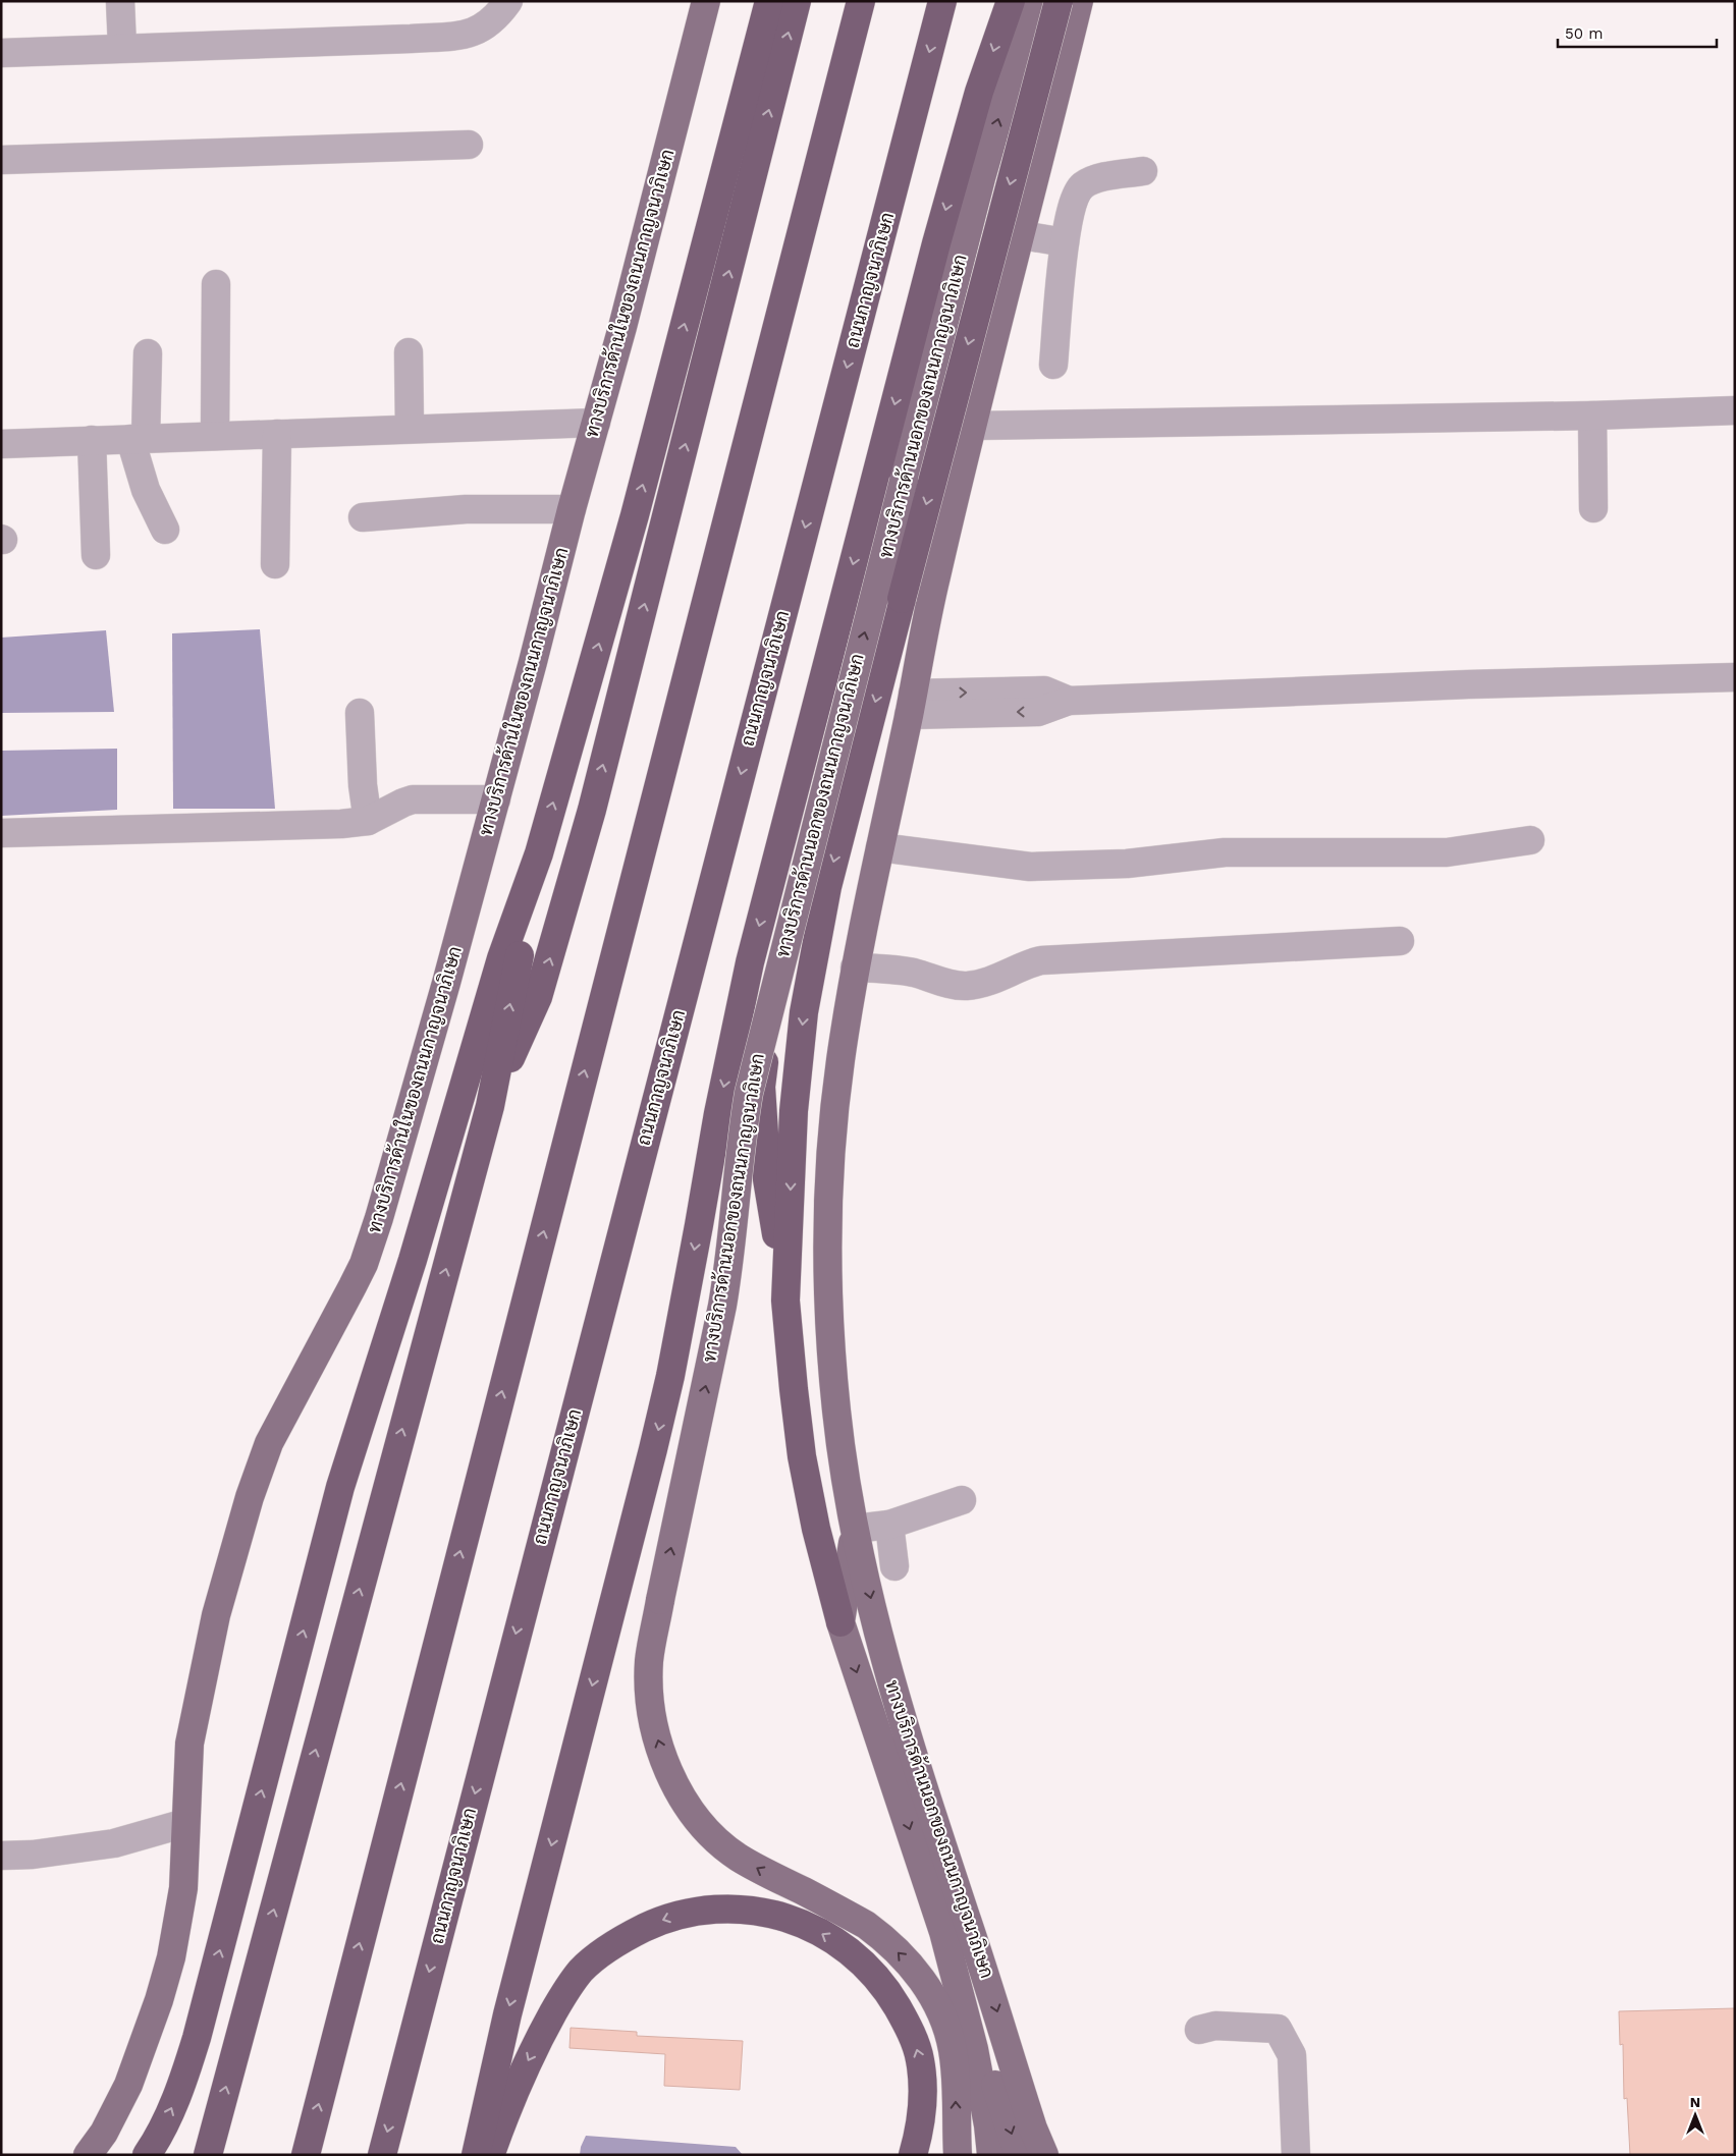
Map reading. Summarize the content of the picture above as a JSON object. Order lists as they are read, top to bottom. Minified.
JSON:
{"streets":{"highway":["ถนนกาญจนาภิเษก"],"main road":["ทางบริการด้านในของถนนกาญจนาภิเษก","ทางบริการด้านนอกของถนนกาญจนาภิเษก"]},"scale_bar":"50 m","north":"top"}
